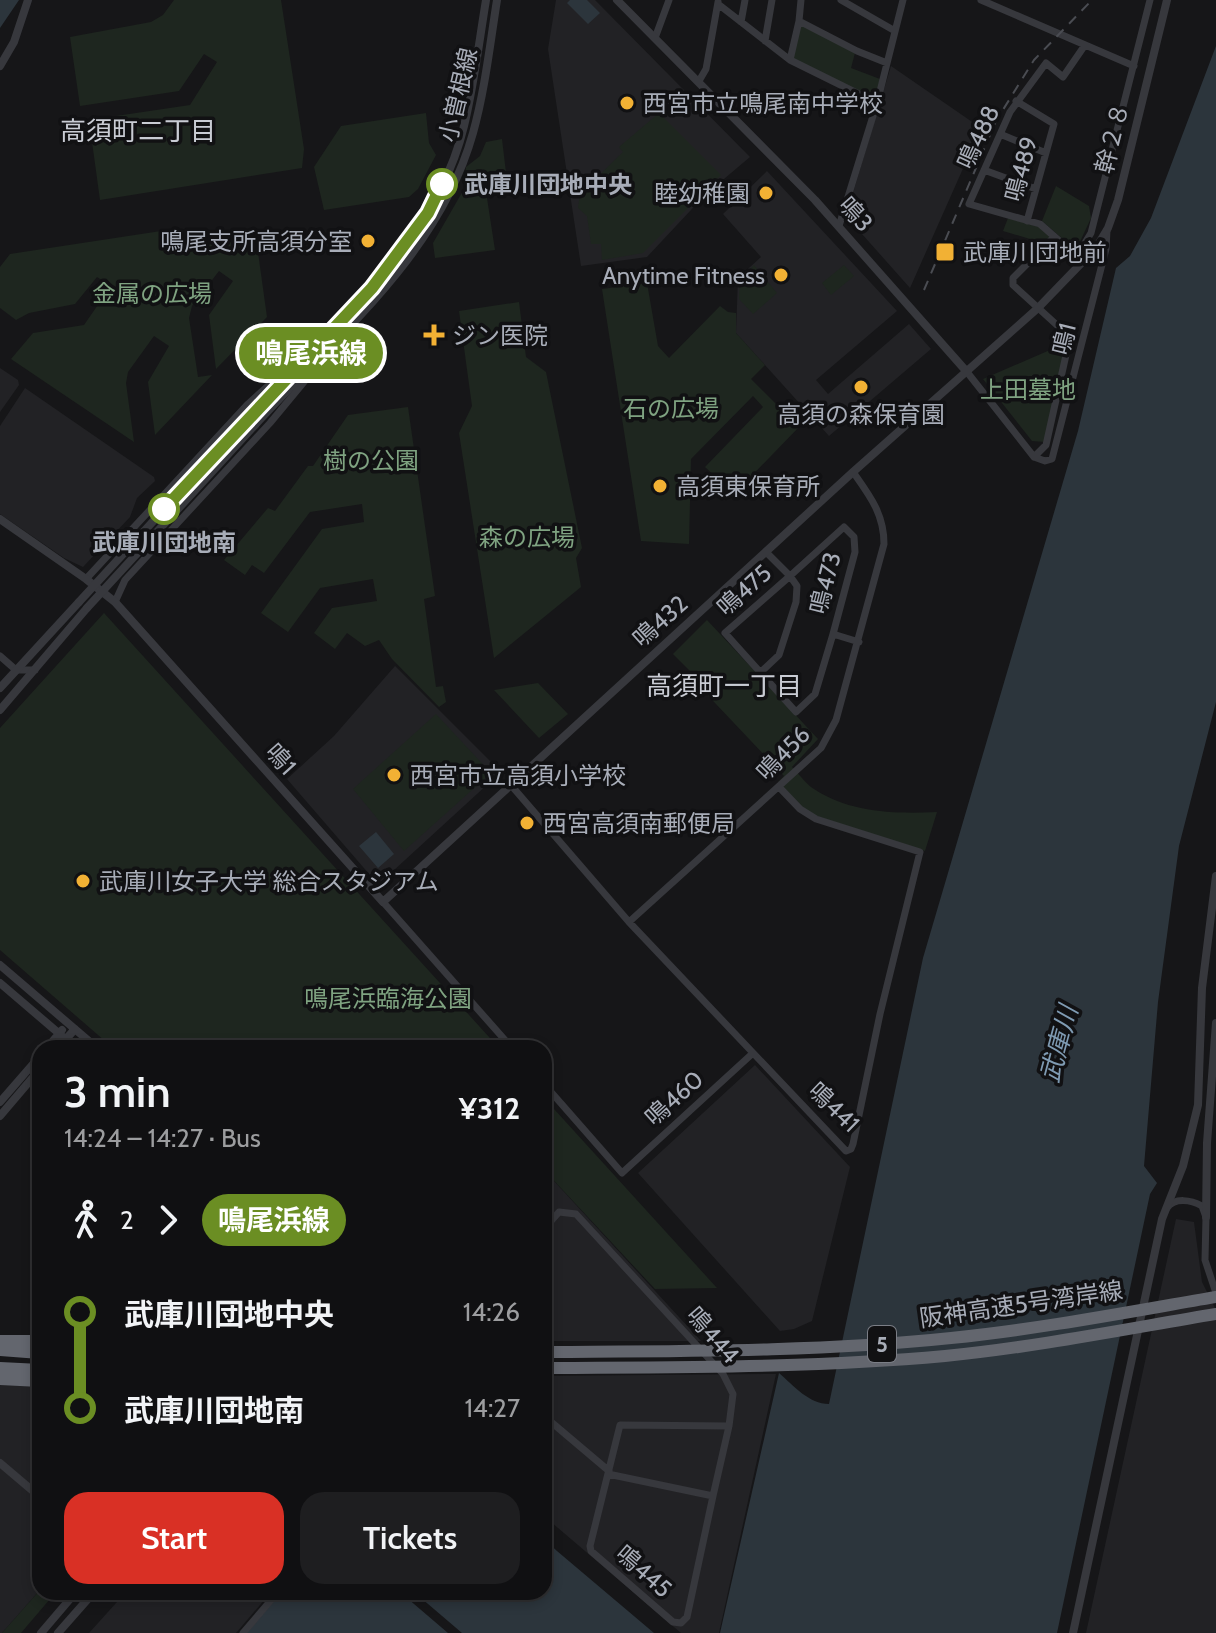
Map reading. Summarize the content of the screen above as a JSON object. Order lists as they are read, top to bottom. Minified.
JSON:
{"streets":{"highway":["阪神高速5号湾岸線","5"],"street":["小曽根線","鳴488","幹２８","鳴489","鳴3","鳴1","鳴473","鳴475","鳴432","鳴456","鳴460","鳴441","鳴444","鳴445"]},"crossings":[["小曽根線","鳴1"],["鳴488","鳴489"],["幹２８","鳴1"],["幹２８","鳴432"],["鳴3","鳴1"],["鳴3","鳴432"],["鳴1","鳴432"],["鳴473","鳴475"],["鳴473","鳴432"],["鳴473","鳴456"],["鳴432","鳴456"],["鳴432","鳴441"],["鳴456","鳴441"],["鳴460","鳴441"],["鳴444","鳴445"]],"districts":["高須町二丁目","高須町一丁目"],"water":["武庫川"],"parks":["金属の広場","上田墓地","石の広場","樹の公園","森の広場","鳴尾浜臨海公園"],"places":{"other":["西宮市立鳴尾南中学校","武庫川団地中央","睦幼稚園","鳴尾支所高須分室","Anytime Fitness","高須の森保育園","高須東保育所","武庫川団地南","西宮市立高須小学校","西宮高須南郵便局","武庫川女子大学 総合スタジアム"],"transit":["武庫川団地前"],"health":["ジン医院"]},"lines":["bus line 鳴尾浜線"],"page":{"on_map":"鳴尾浜線","heading":["3 min","14:24 – 14:27 · Bus","¥312"],"legs":["2","鳴尾浜線"],"list":[{"name":"武庫川団地中央","value":"14:26"},{"name":"武庫川団地南","value":"14:27"}],"buttons":["Start","Tickets"]}}
